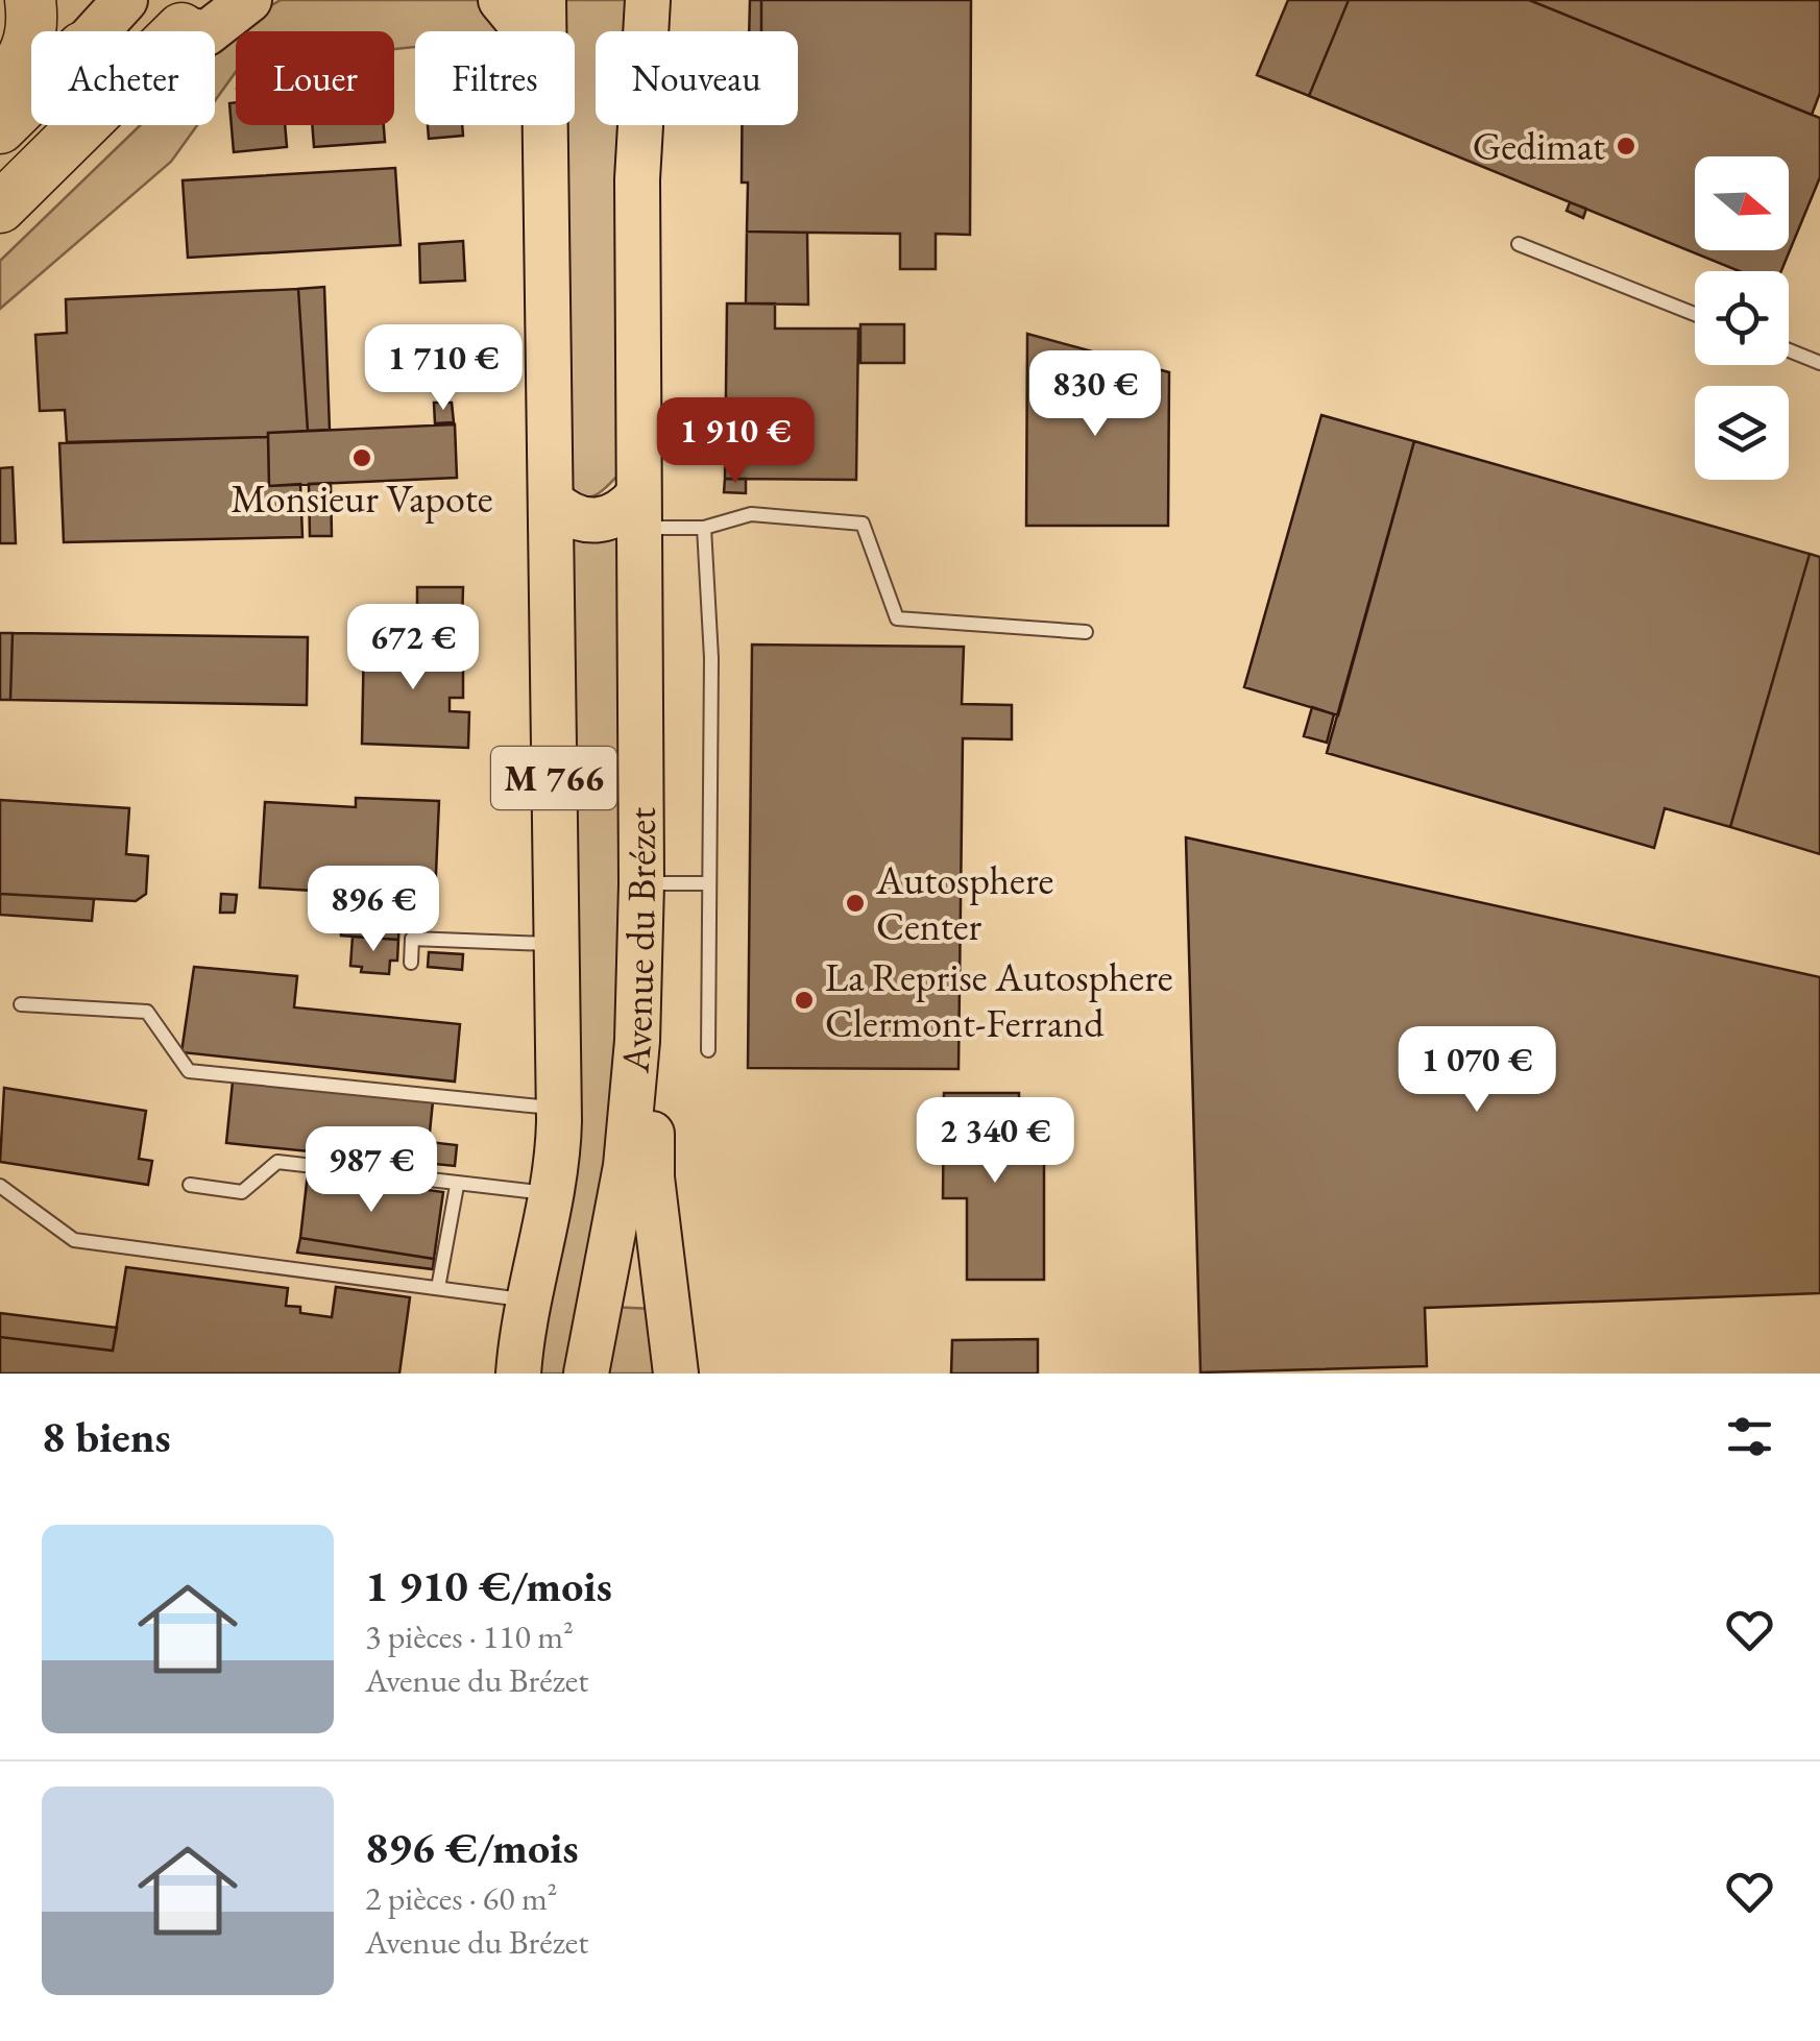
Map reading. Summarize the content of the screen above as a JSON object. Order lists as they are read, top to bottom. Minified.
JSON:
{"streets":{"main road":["M 766","Avenue du Brézet"]},"places":["Gedimat","Monsieur Vapote","Autosphere Center","La Reprise Autosphere Clermont-Ferrand"],"north":"right","page":{"chip":["Acheter","Louer","Filtres","Nouveau"],"price":["1 710 €","830 €","1 910 €","672 €","896 €","1 070 €","2 340 €","987 €"],"heading":"8 biens","list":[{"name":"1 910 €/mois","note":"3 pièces · 110 m² · Avenue du Brézet"},{"name":"896 €/mois","note":"2 pièces · 60 m² · Avenue du Brézet"}]}}
